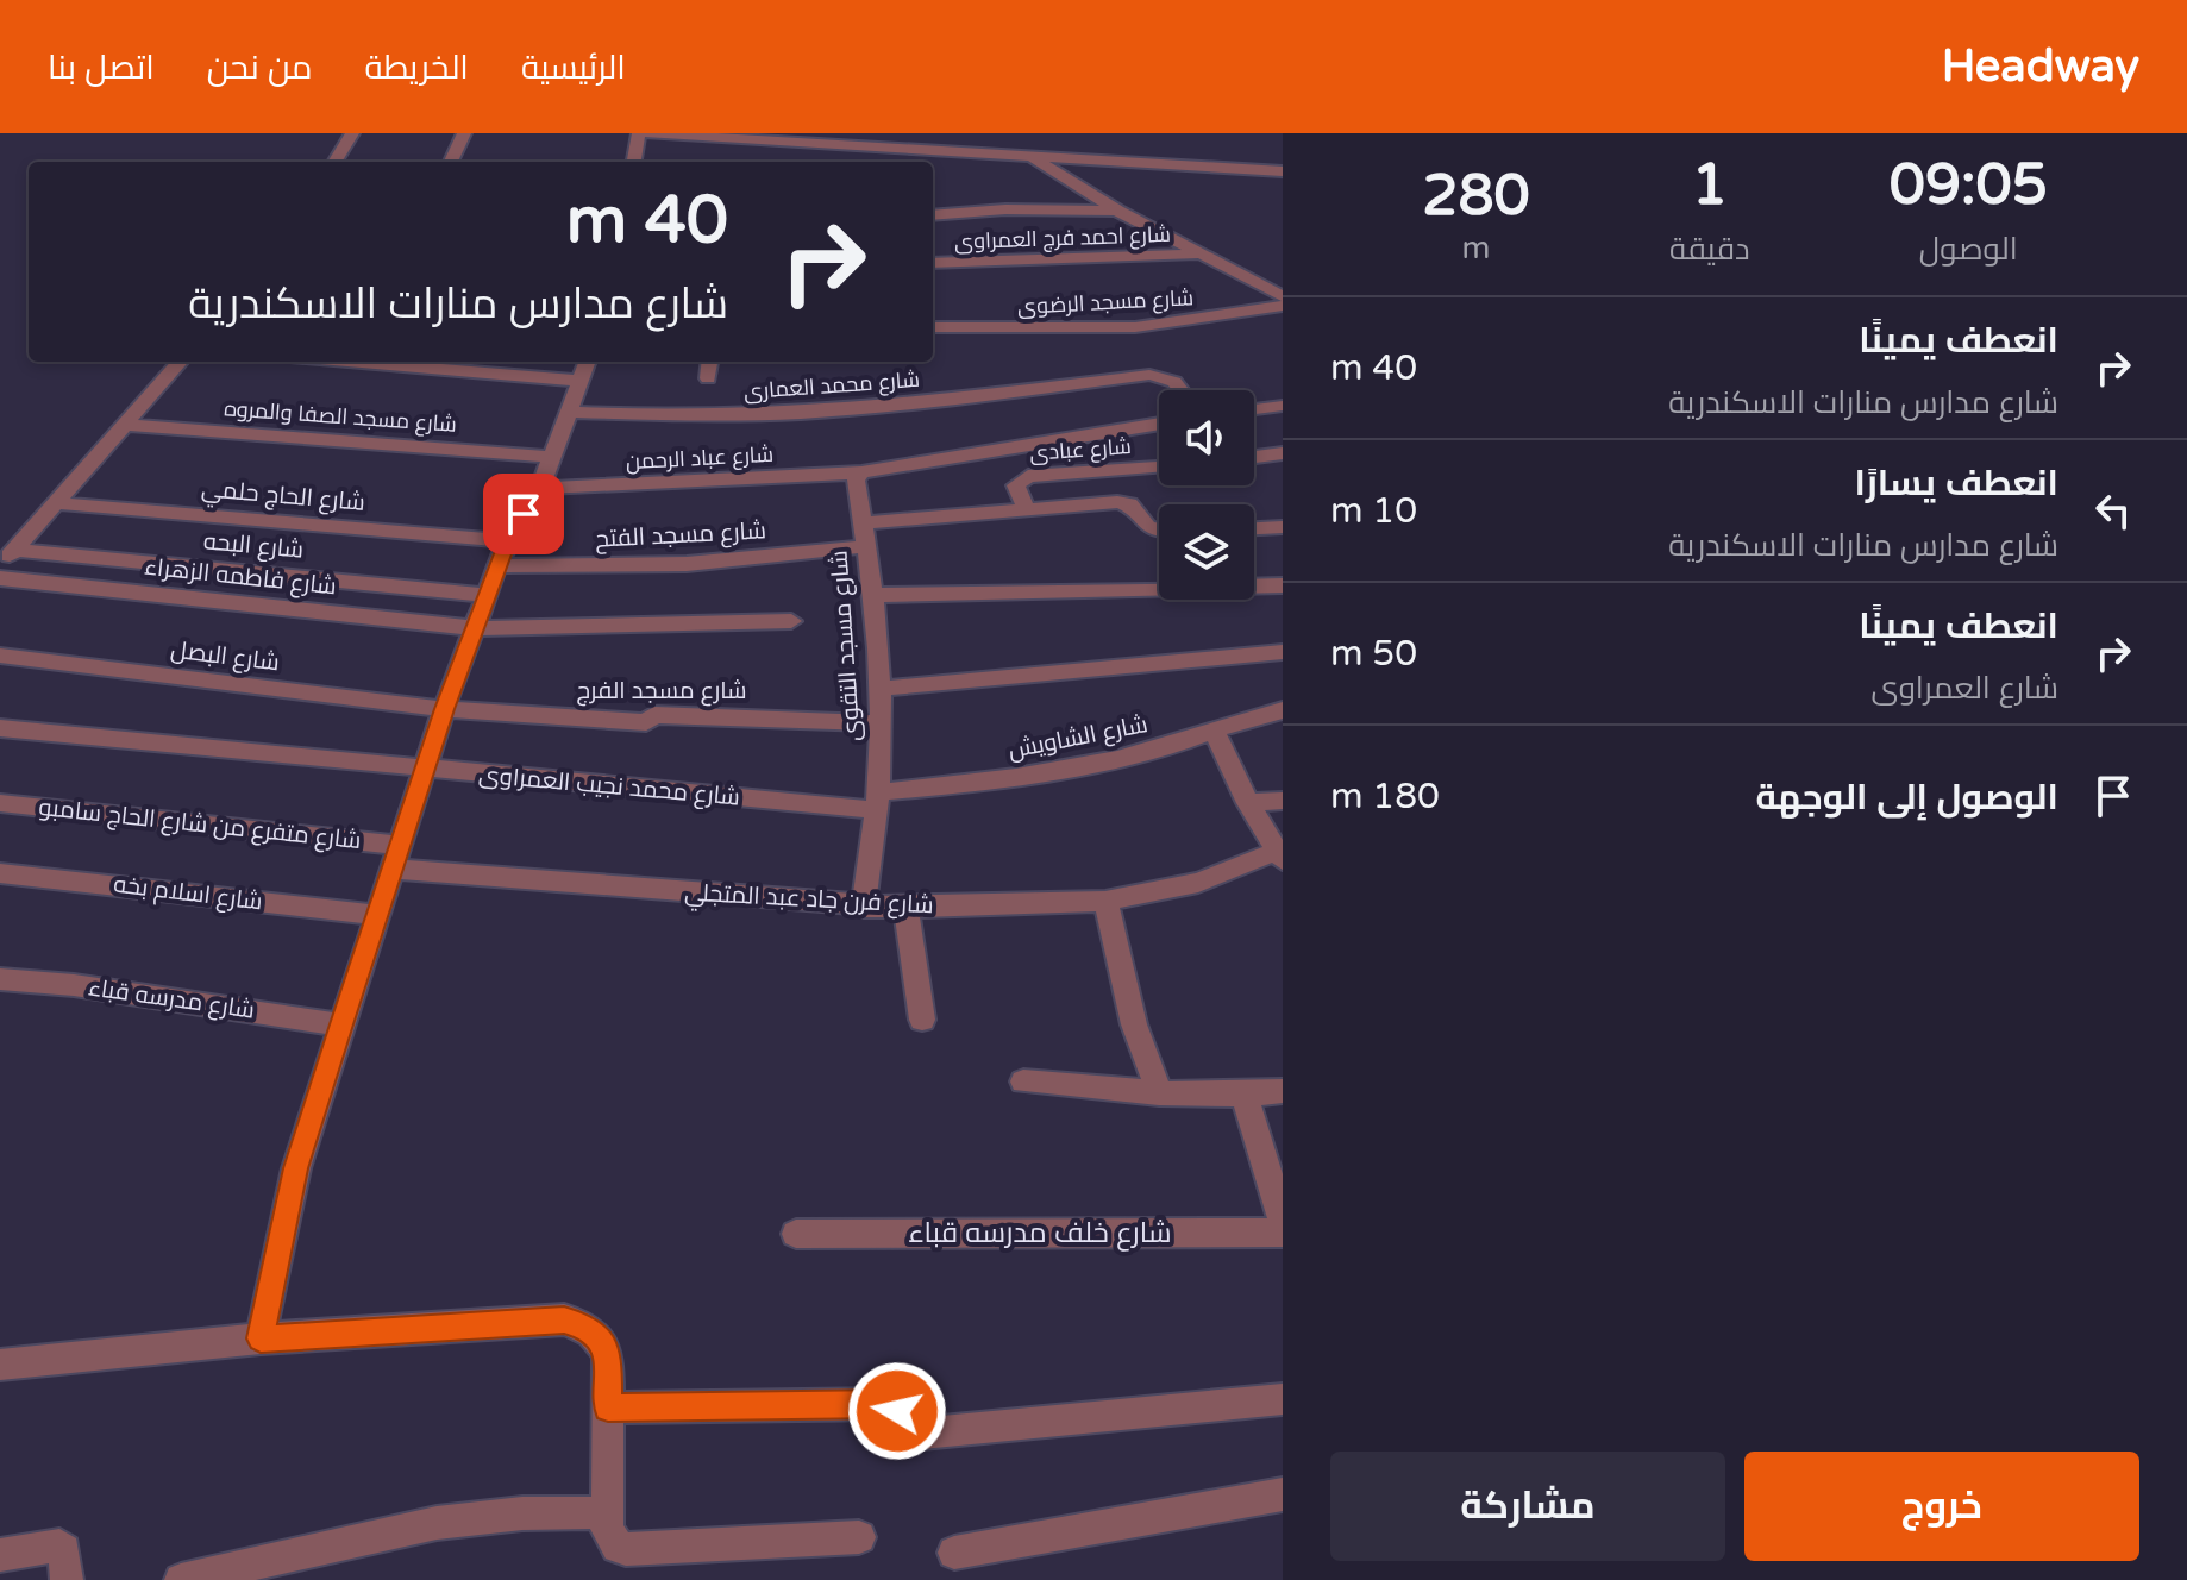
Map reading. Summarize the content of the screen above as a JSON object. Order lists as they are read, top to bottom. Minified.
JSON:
{"streets":{"street":["شارع احمد فرج العمراوى","شارع مسجد الرضوى","شارع محمد العمارى","شارع مسجد الصفا والمروه","شارع عبادى","شارع عباد الرحمن","شارع الحاج حلمي","شارع مسجد الفتح","شارع البحه","شارع فاطمه الزهراء","شارع مسجد التقوى","شارع البصل","شارع مسجد الفرج","شارع الشاويش","شارع محمد نجيب العمراوى","شارع متفرع من شارع الحاج سامبو","شارع اسلام بخه","شارع فرن جاد عبد المتجلي","شارع مدرسه قباء","شارع خلف مدرسه قباء"]},"crossings":[["شارع عباد الرحمن","شارع مسجد التقوى"],["شارع مسجد الفتح","شارع مسجد التقوى"],["شارع مسجد التقوى","شارع مسجد الفرج"],["شارع مسجد التقوى","شارع الشاويش"],["شارع مسجد التقوى","شارع محمد نجيب العمراوى"],["شارع مسجد التقوى","شارع فرن جاد عبد المتجلي"],["شارع البصل","شارع مسجد الفرج"],["شارع الشاويش","شارع محمد نجيب العمراوى"],["شارع متفرع من شارع الحاج سامبو","شارع فرن جاد عبد المتجلي"]],"page":{"header":"Headway","nav":["الرئيسية","الخريطة","من نحن","اتصل بنا"],"eta":["09:05","الوصول","1","دقيقة","280","m"],"turn":["40 m","شارع مدارس منارات الاسكندرية"],"list":[{"name":"انعطف يمينًا","note":"شارع مدارس منارات الاسكندرية","value":"40 m"},{"name":"انعطف يسارًا","note":"شارع مدارس منارات الاسكندرية","value":"10 m"},{"name":"انعطف يمينًا","note":"شارع العمراوى","value":"50 m"},{"name":"الوصول إلى الوجهة","value":"180 m"}],"buttons":["خروج","مشاركة"]}}
